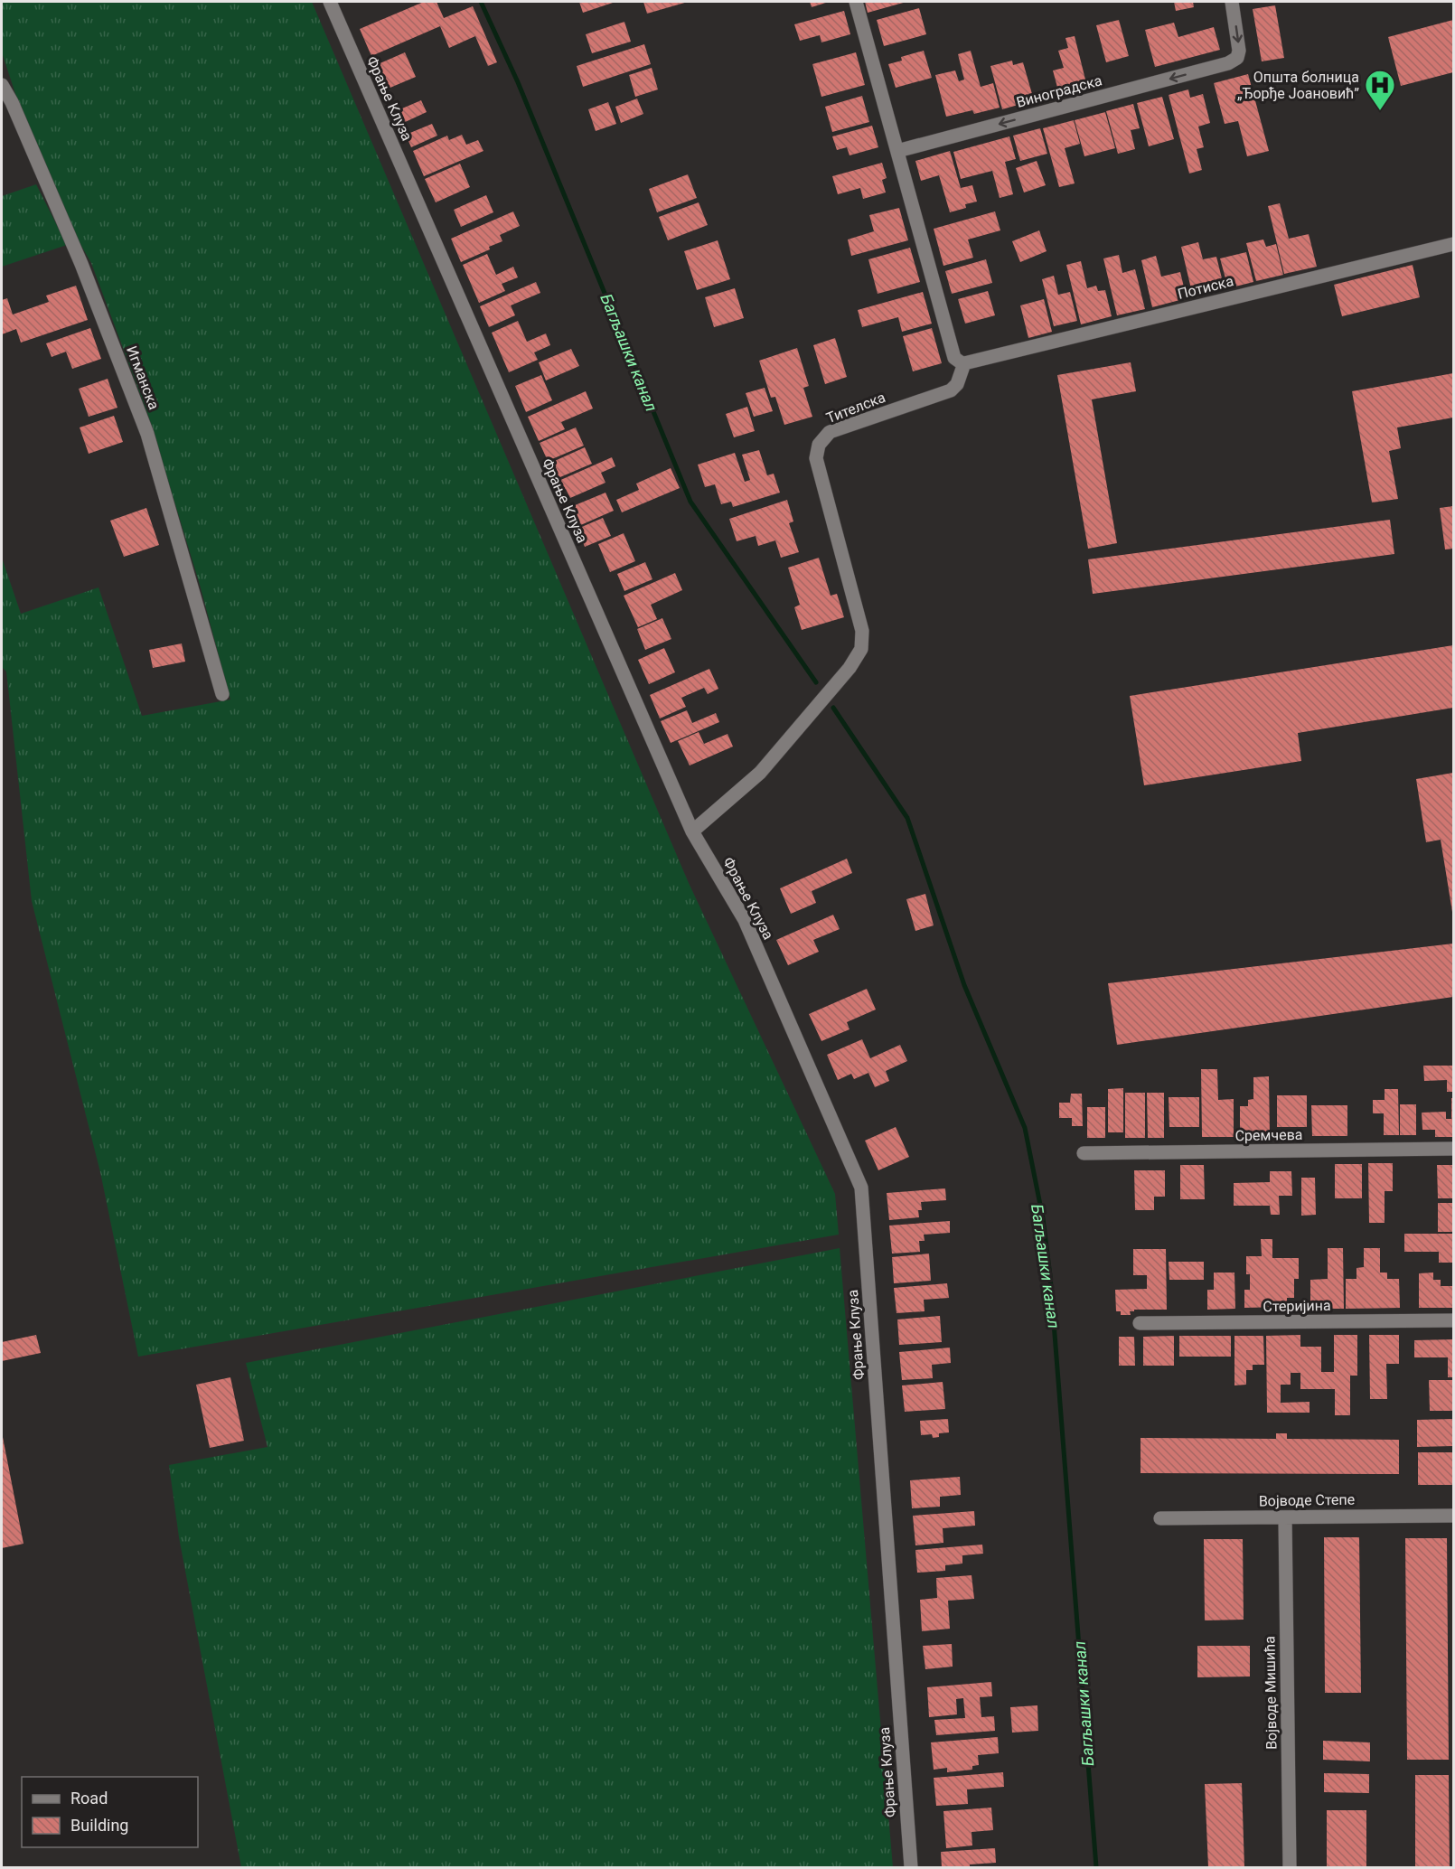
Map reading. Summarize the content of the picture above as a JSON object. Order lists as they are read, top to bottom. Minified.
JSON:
{"streets":{"street":["Виноградска","Фрање Клуза","Потиска","Игманска","Тителска","Сремчева","Стеријина","Војводе Степе","Војводе Мишића"]},"crossings":[["Фрање Клуза","Тителска"],["Потиска","Тителска"],["Војводе Степе","Војводе Мишића"]],"one_way":["Виноградска"],"water":["Багљашки канал"],"places":{"hospital":["Општа болница „Ђорђе Јоановић”"]},"legend":["Road","Building"]}
